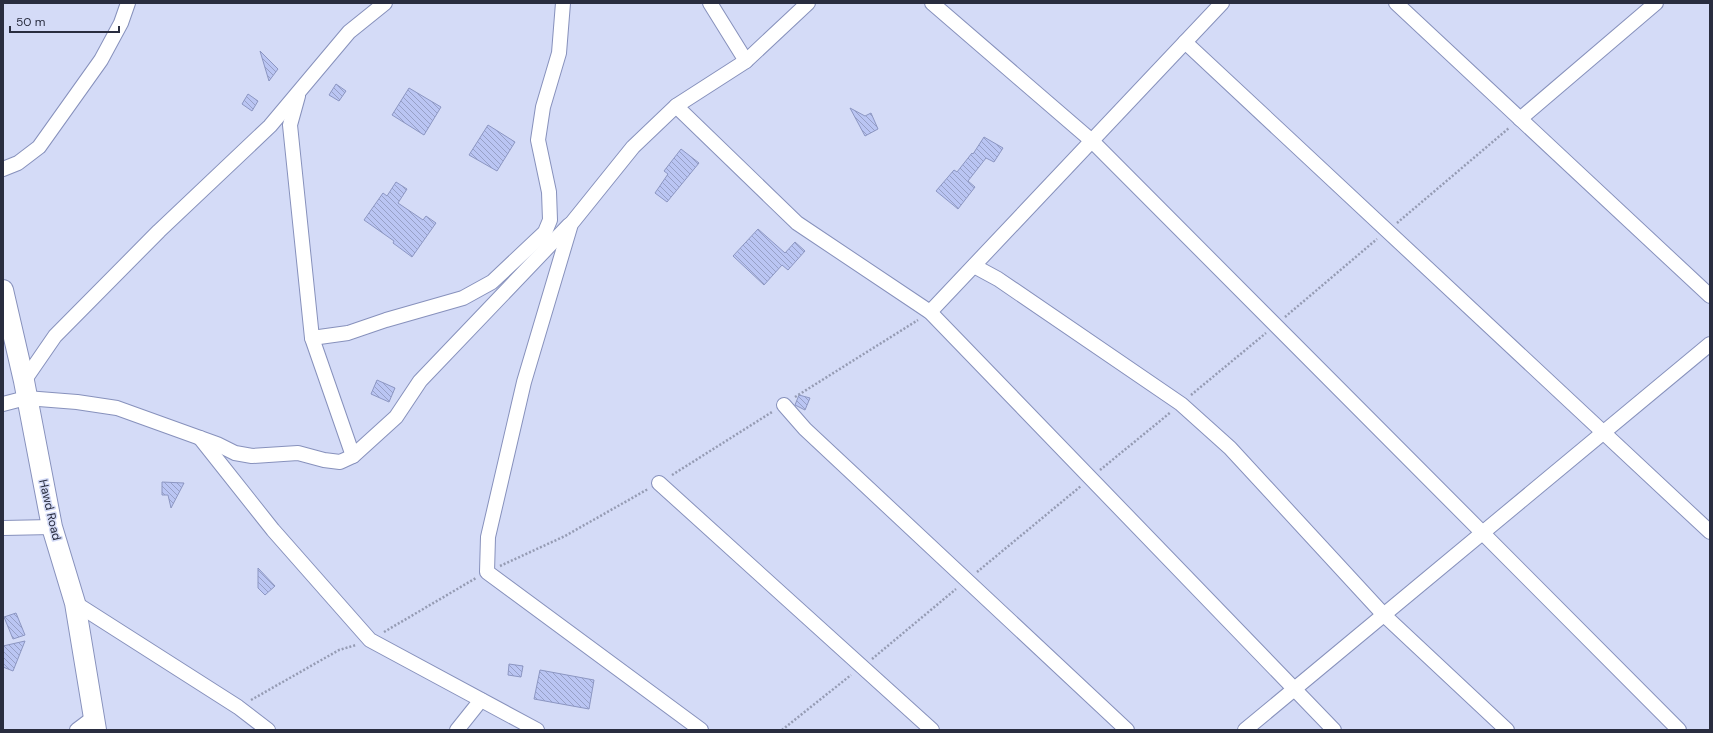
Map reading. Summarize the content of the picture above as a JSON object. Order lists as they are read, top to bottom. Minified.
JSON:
{"streets":{"main road":["Hawd Road"]},"scale_bar":"50 m"}
